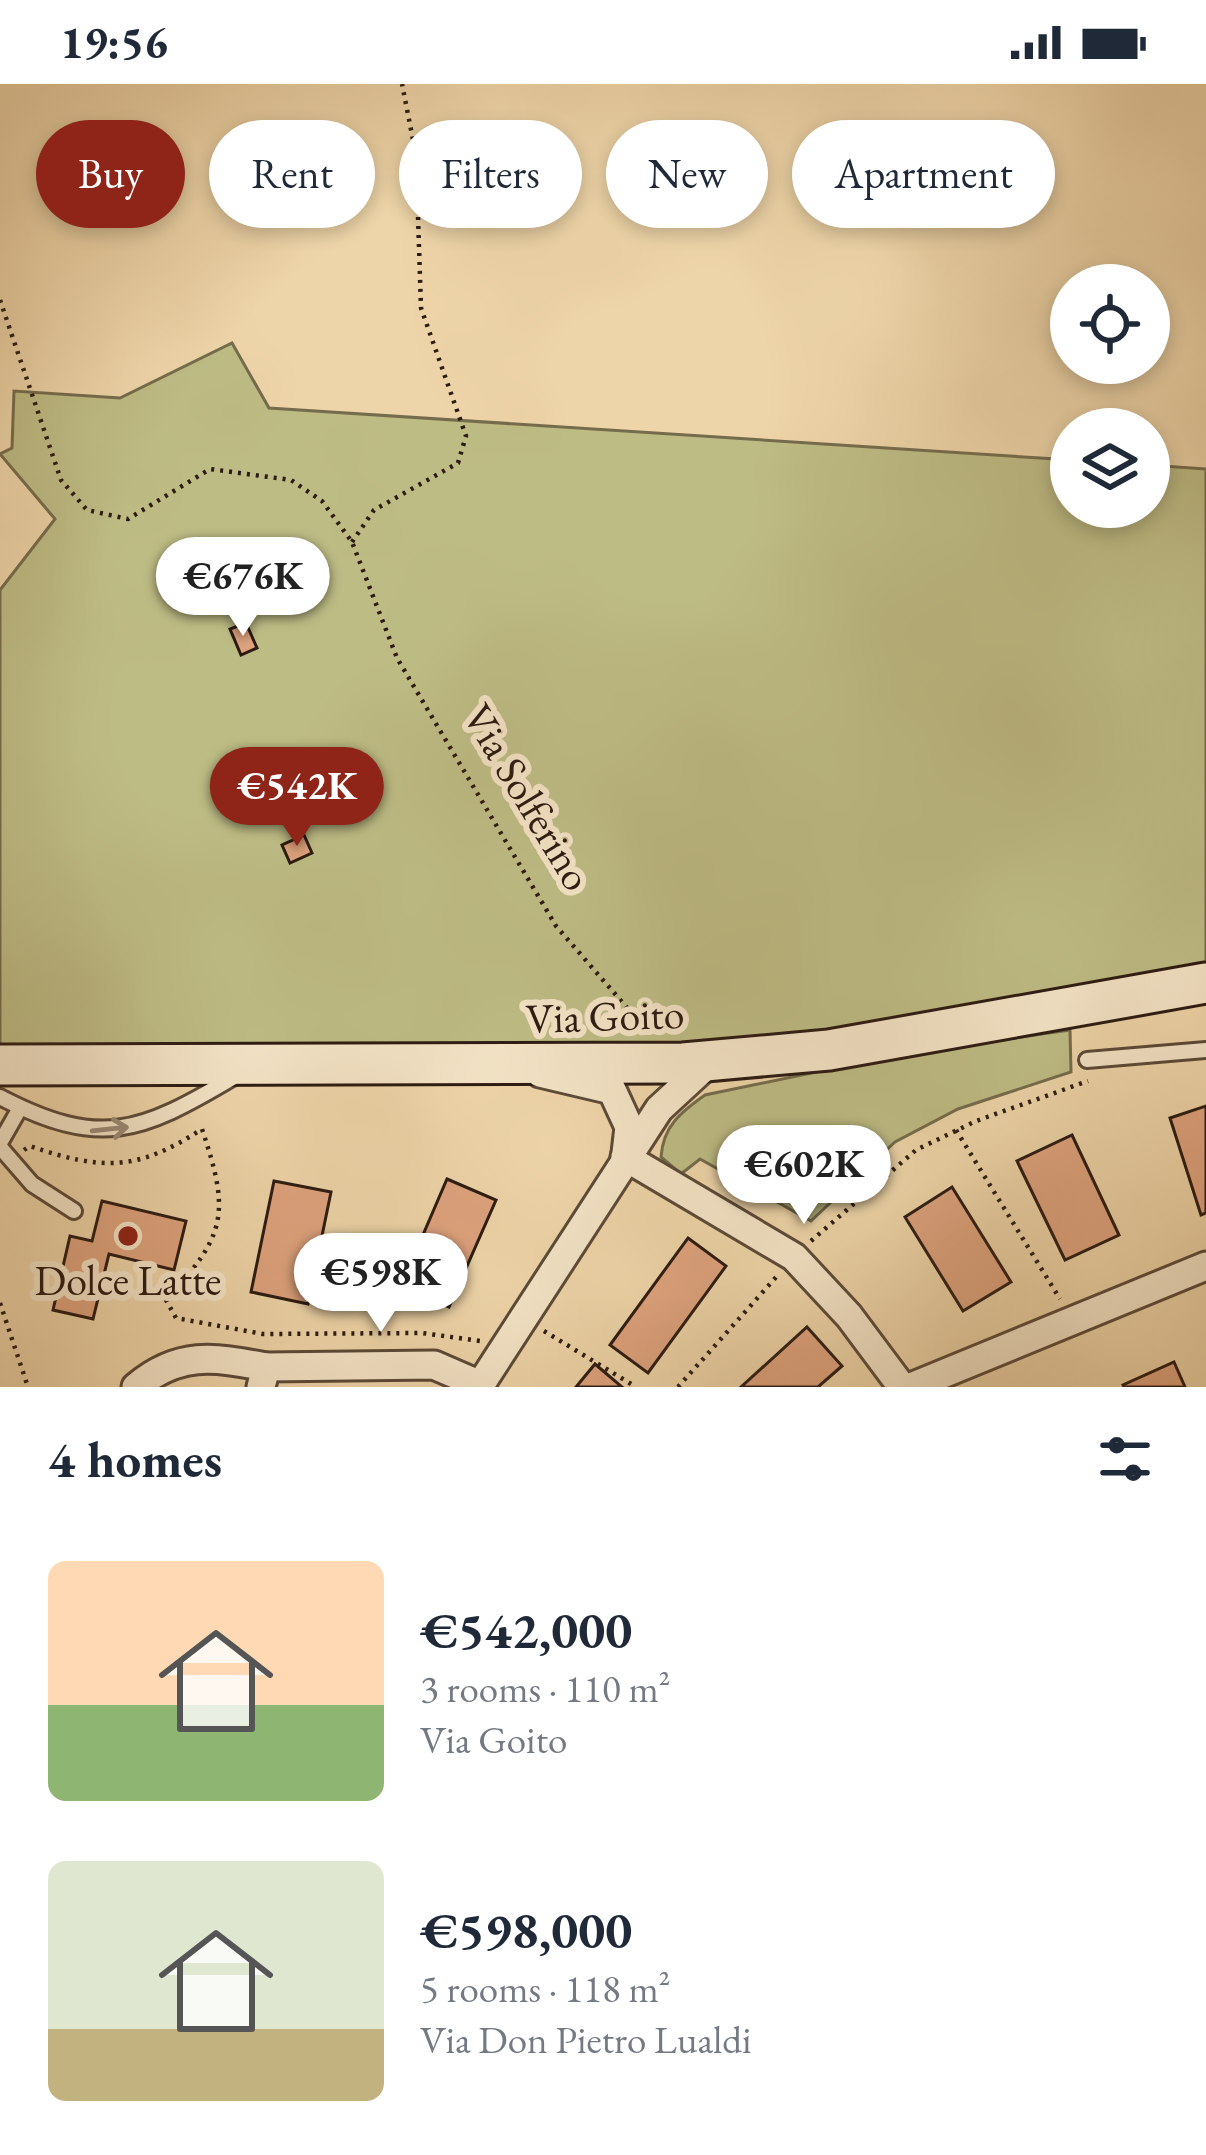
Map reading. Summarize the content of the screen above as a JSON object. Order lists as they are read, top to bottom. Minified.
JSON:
{"streets":{"street":["Via Goito"],"path":["Via Solferino"]},"crossings":[["Via Solferino","Via Goito"]],"places":["Dolce Latte"],"page":{"status":"19:56","chip":["Buy","Rent","Filters","New","Apartment"],"price":["€676K","€542K","€602K","€598K"],"heading":"4 homes","list":[{"name":"€542,000","note":"3 rooms · 110 m² · Via Goito"},{"name":"€598,000","note":"5 rooms · 118 m² · Via Don Pietro Lualdi"}]}}
